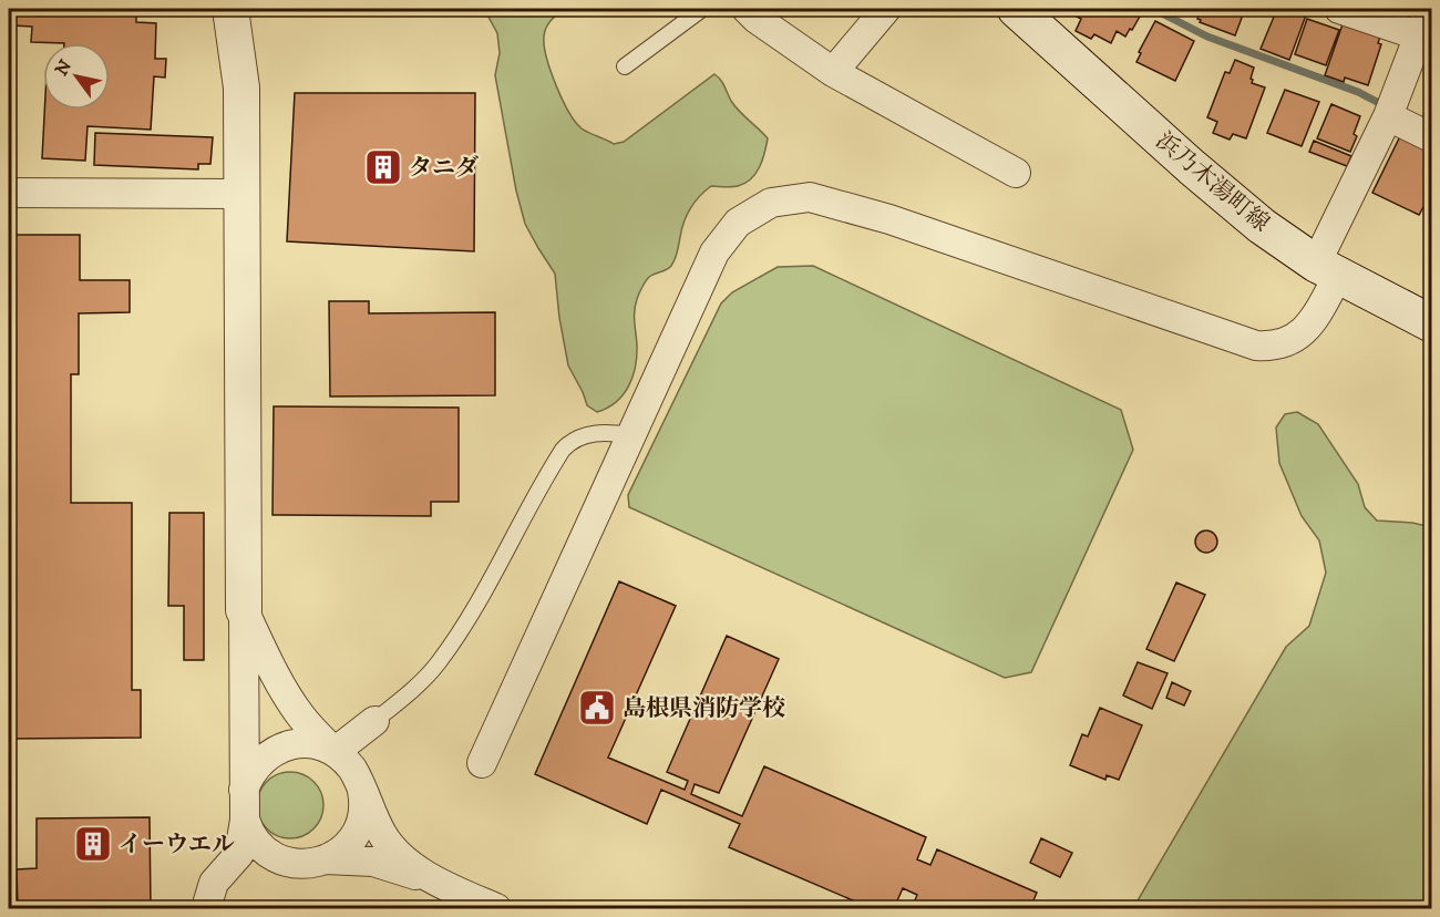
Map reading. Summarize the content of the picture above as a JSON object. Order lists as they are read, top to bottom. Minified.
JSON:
{"streets":{"main road":["浜乃木湯町線"]},"places":{"building":["タニダ","イーウエル"],"public building":["島根県消防学校"]},"north":"top left"}
